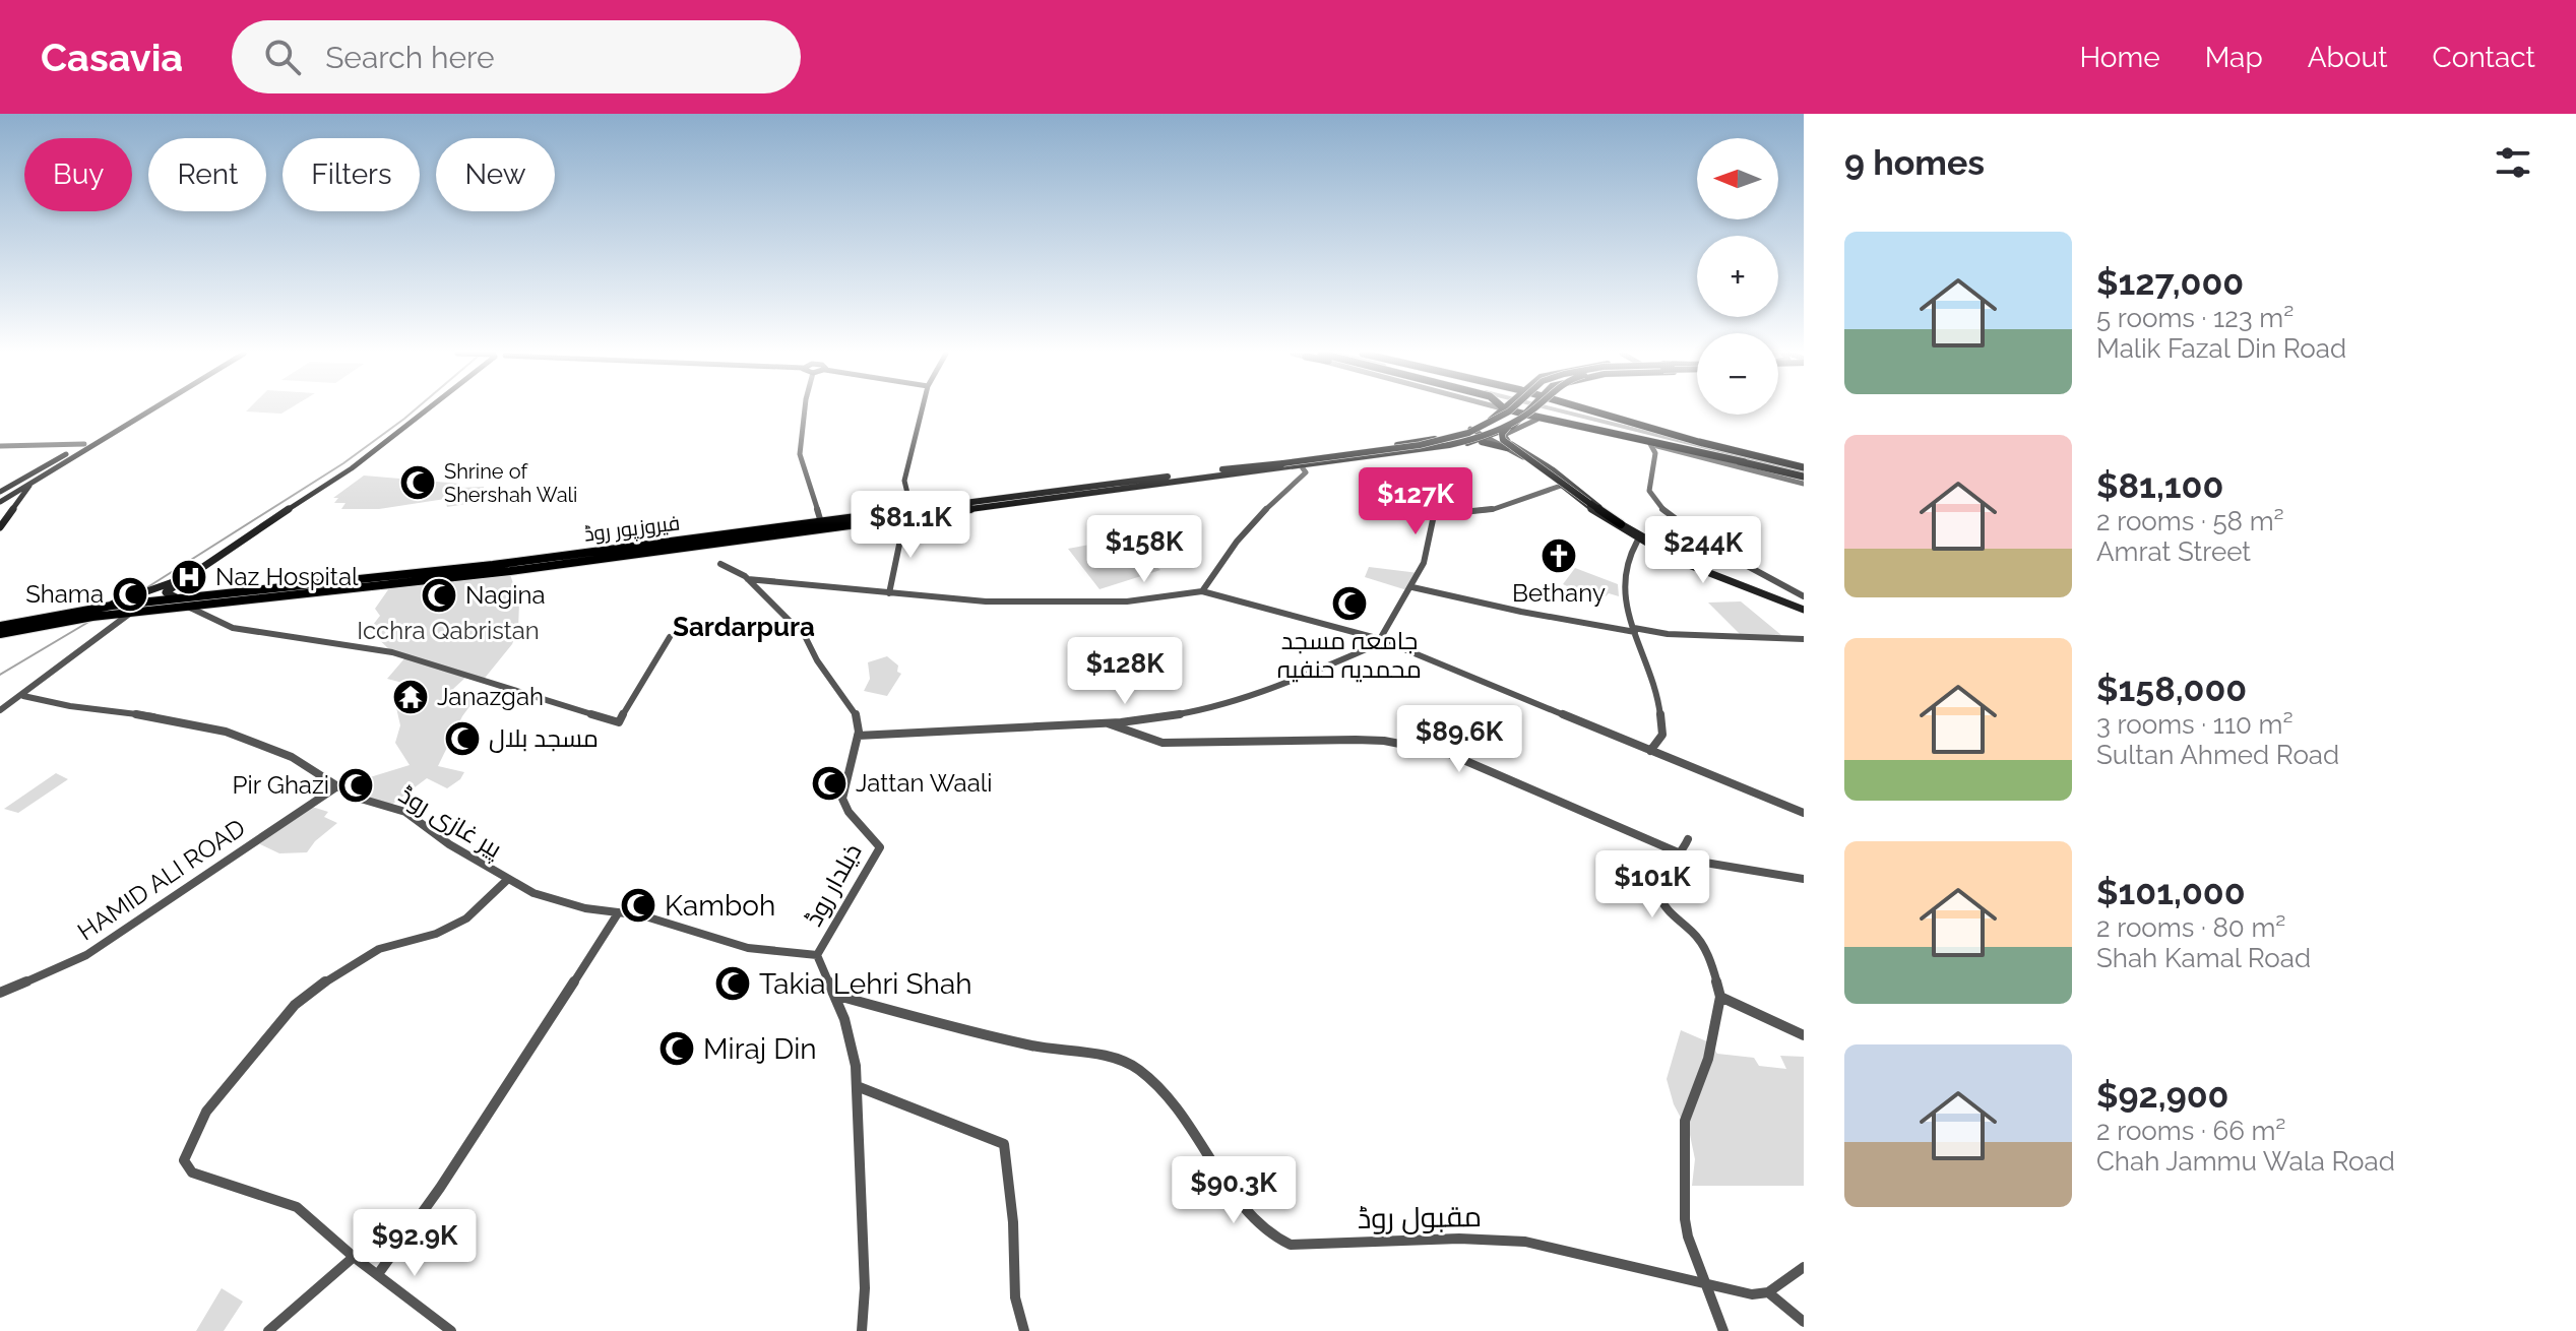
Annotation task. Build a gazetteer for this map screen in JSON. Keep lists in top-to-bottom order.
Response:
{
  "streets": {
    "main road": ["فیروزپور روڈ"],
    "street": [
      "پیر غازی روڈ",
      "HAMID ALI ROAD",
      "ذیلدار روڈ",
      "مقبول روڈ"
    ]
  },
  "crossings": [
    ["پیر غازی روڈ", "HAMID ALI ROAD"],
    ["پیر غازی روڈ", "ذیلدار روڈ"]
  ],
  "districts": ["Sardarpura"],
  "parks": ["Icchra Qabristan"],
  "places": {
    "mosque": [
      "Shrine of Shershah Wali",
      "Shama",
      "Nagina",
      "جامعہ مسجد محمدیہ حنفیہ",
      "مسجد بلال",
      "Jattan Waali",
      "Pir Ghazi",
      "Kamboh",
      "Takia Lehri Shah",
      "Miraj Din"
    ],
    "church": ["Bethany"],
    "hospital": ["Naz Hospital"],
    "temple": ["Janazgah"]
  },
  "north": "left",
  "page": {
    "header": "Casavia",
    "search": "Search here",
    "nav": [
      "Home",
      "Map",
      "About",
      "Contact"
    ],
    "heading": "9 homes",
    "map_buttons": ["+", "−"],
    "chip": [
      "Buy",
      "Rent",
      "Filters",
      "New"
    ],
    "list": [
      {
        "name": "$127,000",
        "note": "5 rooms · 123 m² · Malik Fazal Din Road"
      },
      {
        "name": "$81,100",
        "note": "2 rooms · 58 m² · Amrat Street"
      },
      {
        "name": "$158,000",
        "note": "3 rooms · 110 m² · Sultan Ahmed Road"
      },
      {
        "name": "$101,000",
        "note": "2 rooms · 80 m² · Shah Kamal Road"
      },
      {
        "name": "$92,900",
        "note": "2 rooms · 66 m² · Chah Jammu Wala Road"
      }
    ],
    "price": [
      "$127K",
      "$81.1K",
      "$158K",
      "$244K",
      "$128K",
      "$89.6K",
      "$101K",
      "$90.3K",
      "$92.9K"
    ]
  }
}
